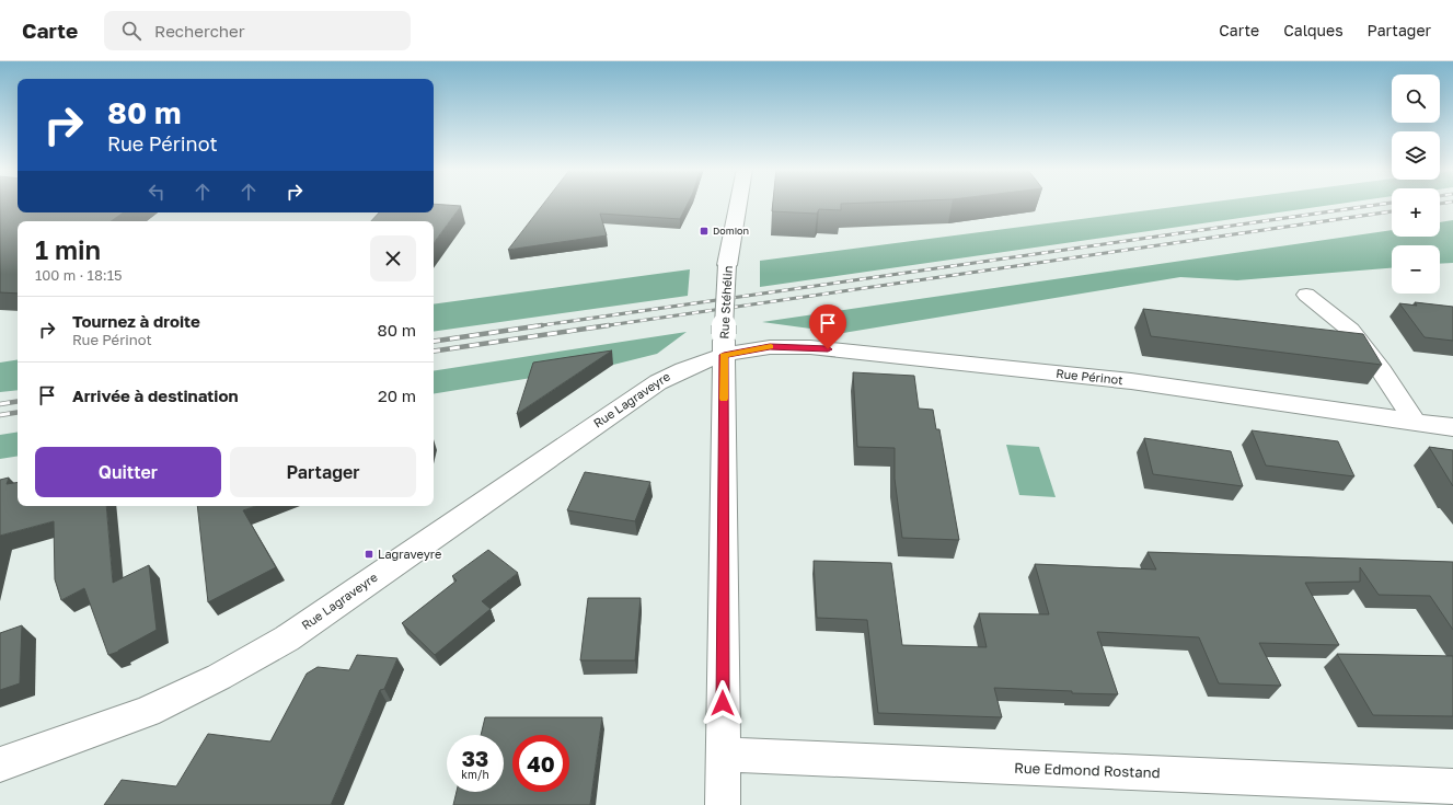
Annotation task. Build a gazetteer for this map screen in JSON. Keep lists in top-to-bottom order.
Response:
{
  "streets": {
    "street": [
      "Rue Stéhélin",
      "Rue Périnot",
      "Rue Lagraveyre",
      "Rue Edmond Rostand"
    ]
  },
  "crossings": [
    ["Rue Stéhélin", "Rue Périnot"],
    ["Rue Stéhélin", "Rue Lagraveyre"],
    ["Rue Stéhélin", "Rue Edmond Rostand"],
    ["Rue Périnot", "Rue Lagraveyre"]
  ],
  "places": {
    "transit": ["Domion", "Lagraveyre"]
  },
  "page": {
    "header": "Carte",
    "search": "Rechercher",
    "nav": ["Carte", "Calques", "Partager"],
    "map_buttons": ["+", "−"],
    "turn": ["80 m", "Rue Périnot"],
    "heading": ["1 min", "100 m · 18:15"],
    "list": [
      {
        "name": "Tournez à droite",
        "note": "Rue Périnot",
        "value": "80 m"
      },
      {
        "name": "Arrivée à destination",
        "value": "20 m"
      }
    ],
    "buttons": ["Quitter", "Partager"],
    "speed": "33 km/h",
    "limit": "40"
  }
}
